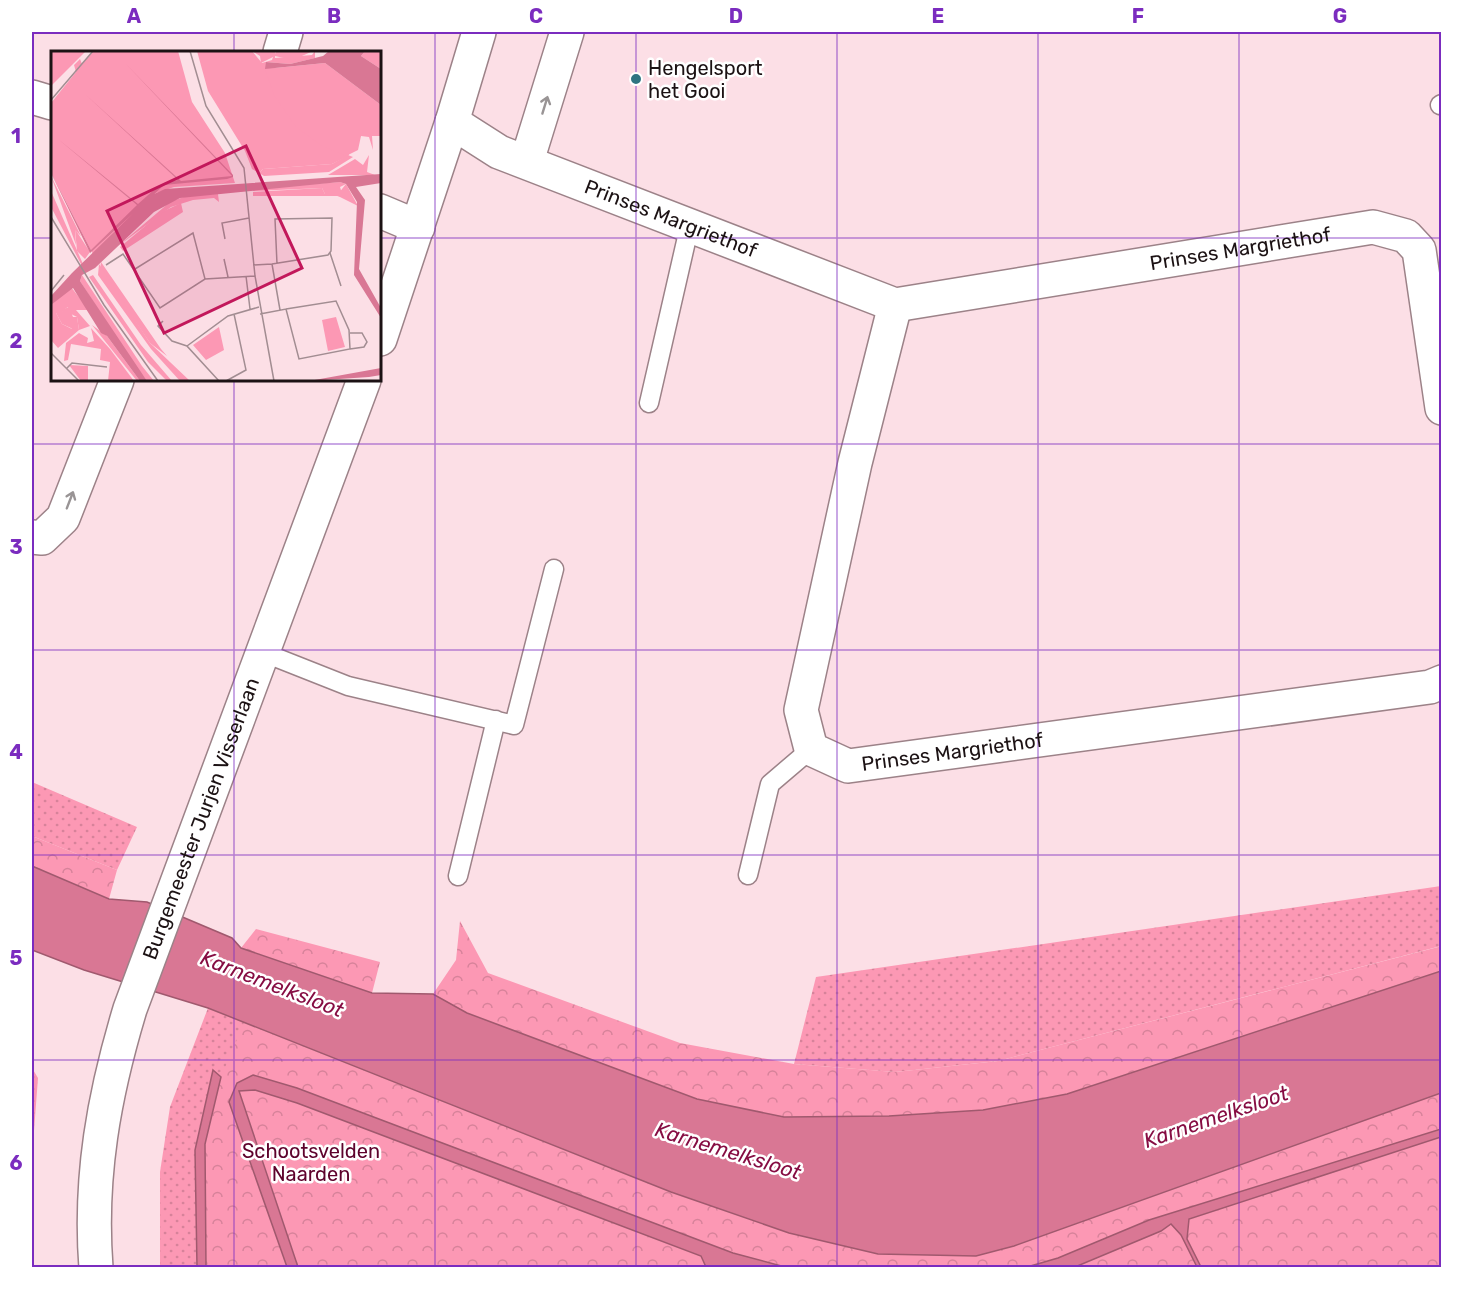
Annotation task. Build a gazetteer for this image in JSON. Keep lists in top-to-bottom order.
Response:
{
  "streets": {
    "street": ["Prinses Margriethof", "Burgemeester Jurjen Visserlaan"]
  },
  "water": ["Karnemelksloot"],
  "parks": ["Schootsvelden Naarden"],
  "places": ["Hengelsport het Gooi"],
  "grid": {
    "columns": [
      "A",
      "B",
      "C",
      "D",
      "E",
      "F",
      "G"
    ],
    "rows": [
      "1",
      "2",
      "3",
      "4",
      "5",
      "6"
    ]
  }
}
